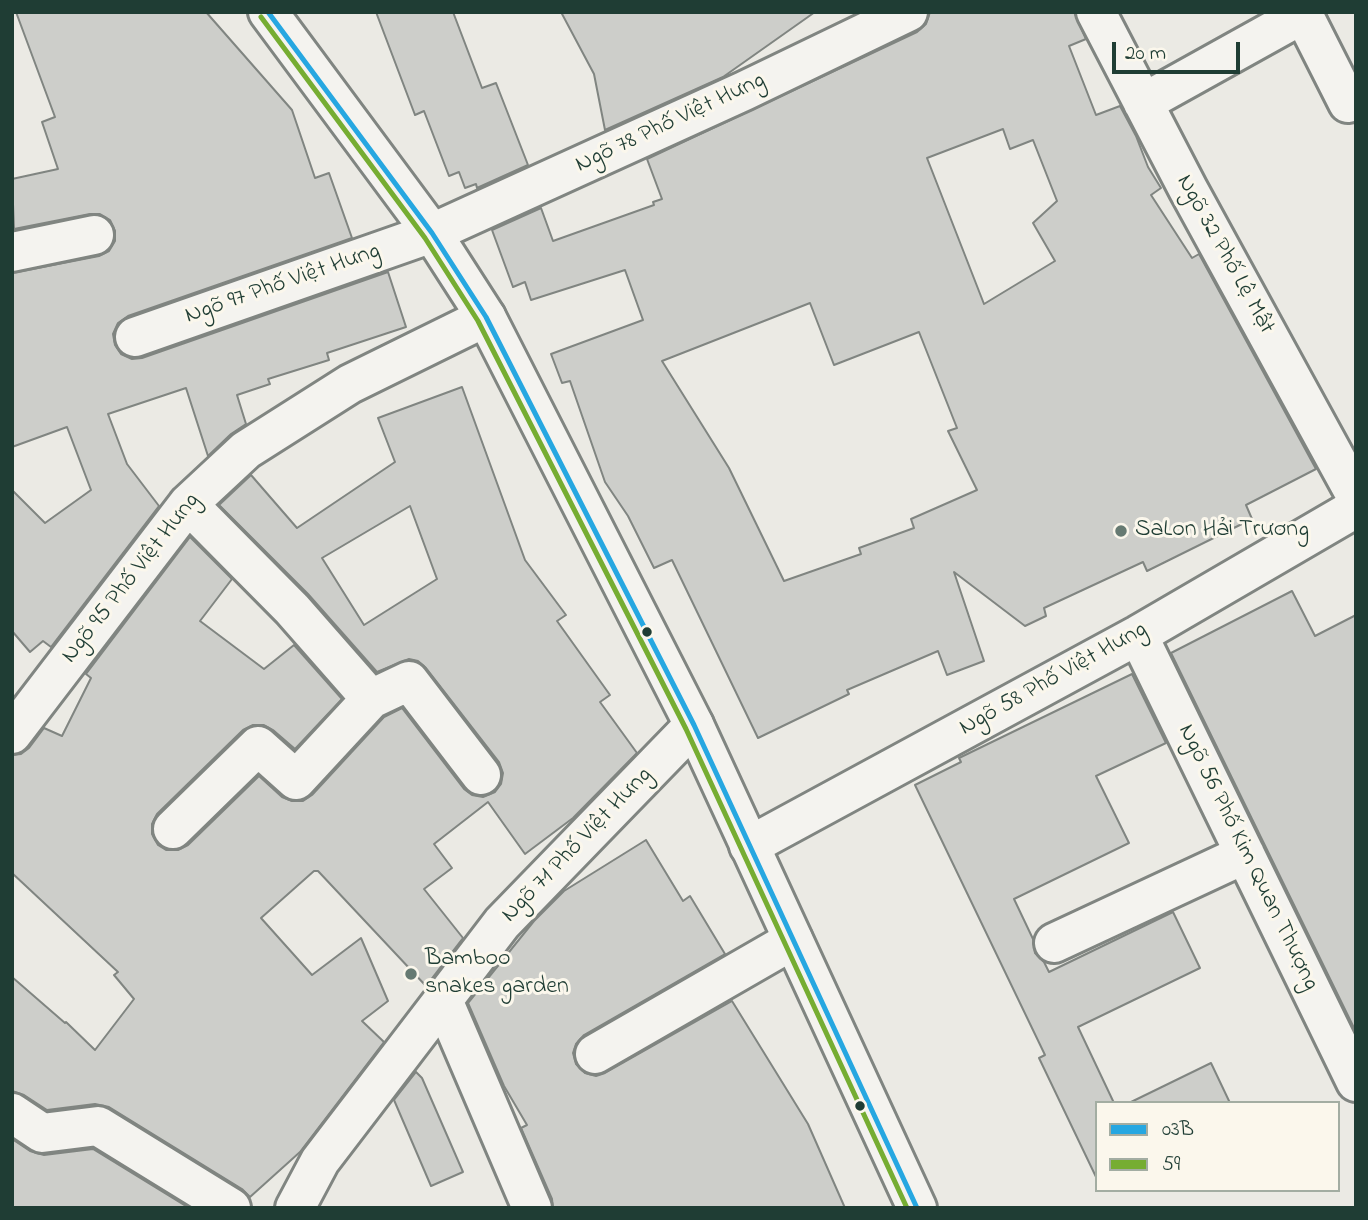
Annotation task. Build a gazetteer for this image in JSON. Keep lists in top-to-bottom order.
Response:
{
  "streets": {
    "street": [
      "Ngõ 78 Phố Việt Hưng",
      "Ngõ 32 Phố Lệ Mật",
      "Ngõ 97 Phố Việt Hưng",
      "Ngõ 95 Phố Việt Hưng",
      "Ngõ 58 Phố Việt Hưng",
      "Ngõ 71 Phố Việt Hưng",
      "Ngõ 56 Phố Kim Quan Thượng"
    ]
  },
  "crossings": [
    ["Ngõ 78 Phố Việt Hưng", "Ngõ 97 Phố Việt Hưng"],
    ["Ngõ 58 Phố Việt Hưng", "Ngõ 56 Phố Kim Quan Thượng"]
  ],
  "places": ["SaLon Hải Trương", "Bamboo snakes garden"],
  "lines": ["transit line 03B", "transit line 59"],
  "legend": ["03B", "59"],
  "scale_bar": "20 m"
}
